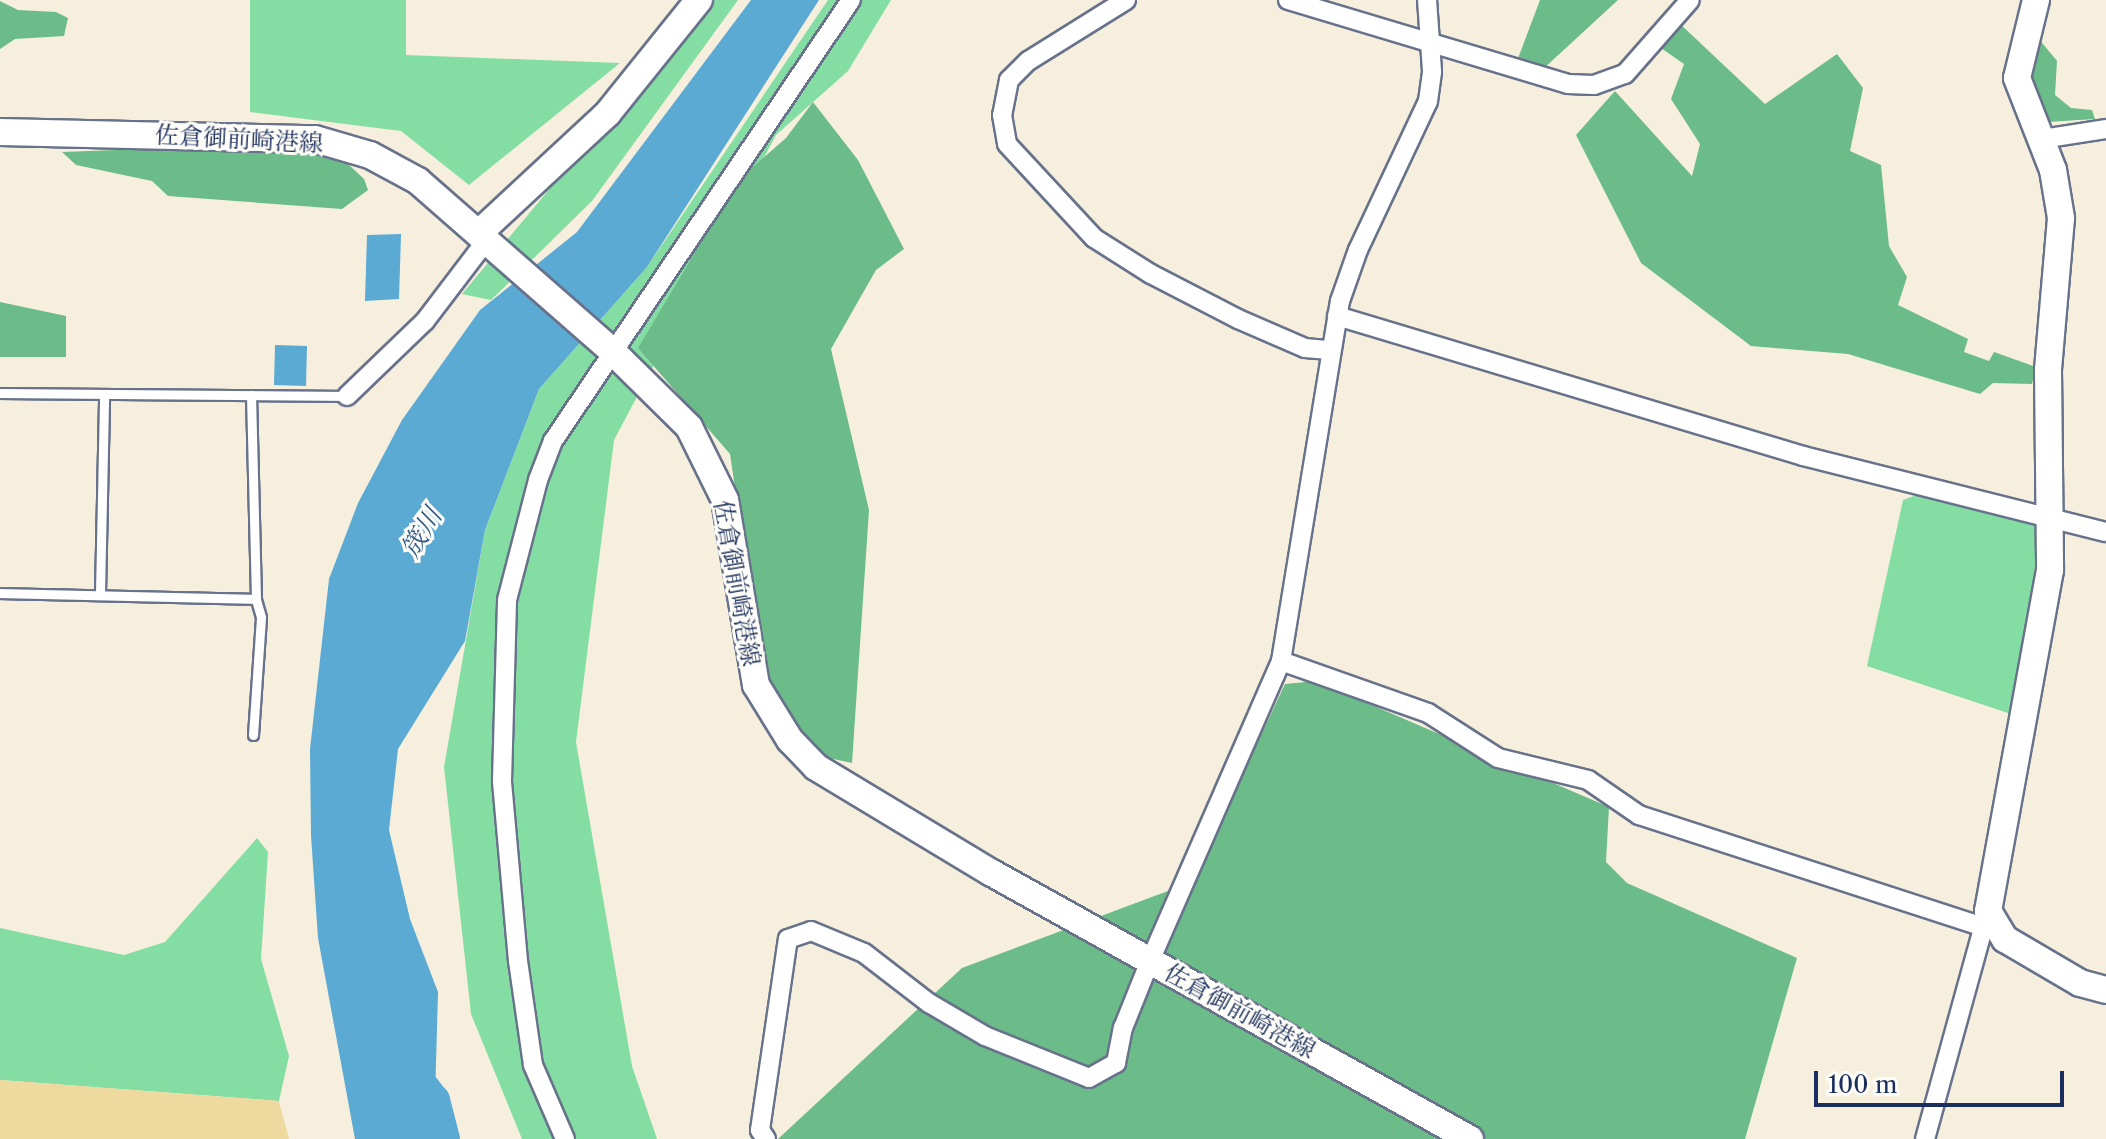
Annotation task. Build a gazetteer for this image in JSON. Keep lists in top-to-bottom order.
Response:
{
  "streets": {
    "main road": ["佐倉御前崎港線"]
  },
  "water": ["筬川"],
  "scale_bar": "100 m"
}
